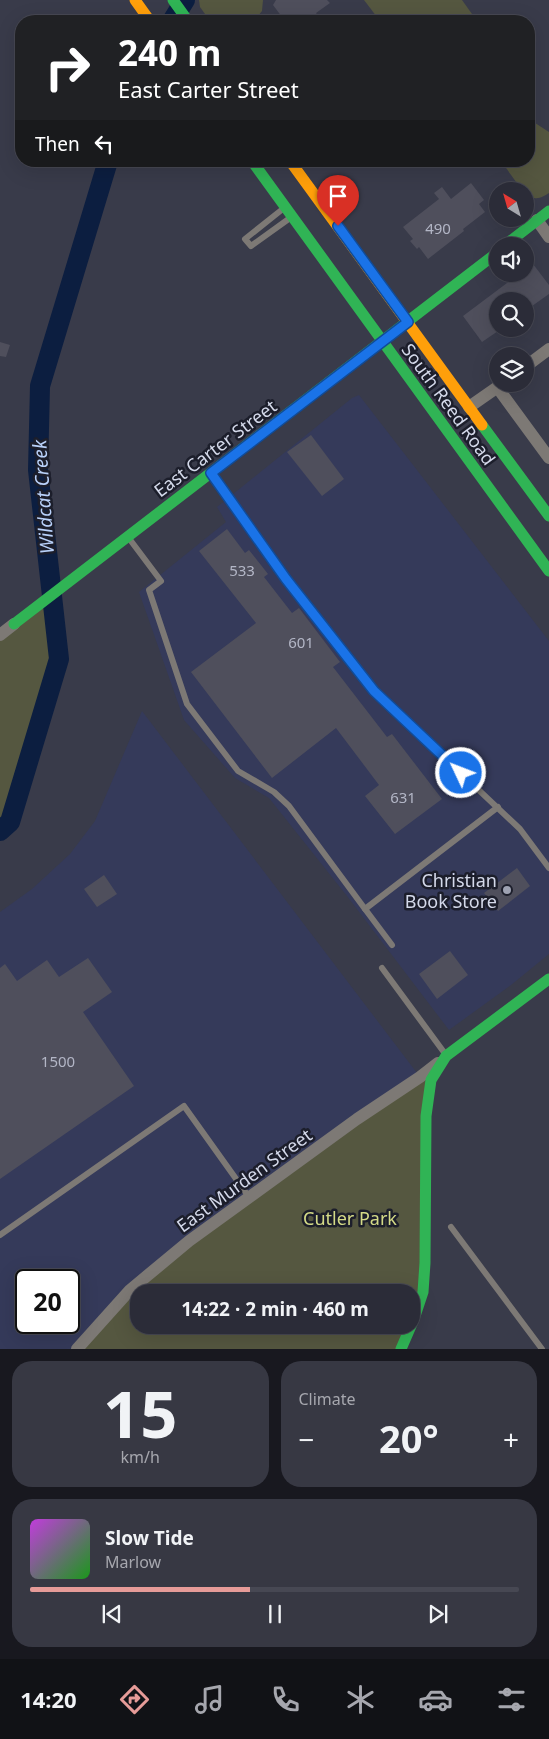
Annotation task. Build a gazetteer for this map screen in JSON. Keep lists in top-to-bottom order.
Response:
{
  "streets": {
    "street": ["South Reed Road", "East Carter Street", "East Murden Street"]
  },
  "crossings": [
    ["South Reed Road", "East Carter Street"]
  ],
  "water": ["Wildcat Creek"],
  "parks": ["Cutler Park"],
  "places": ["Christian Book Store"],
  "house_numbers": [
    "490",
    "533",
    "601",
    "631",
    "1500"
  ],
  "north": "top left",
  "page": {
    "turn": ["240 m", "East Carter Street"],
    "then": "Then",
    "limit": "20",
    "trip": "14:22 · 2 min · 460 m",
    "tile": [
      ["15", "km/h"],
      "Climate"
    ],
    "heat": ["−", "20°", "+"],
    "song": ["Slow Tide", "Marlow"],
    "tabs": "14:20"
  }
}
